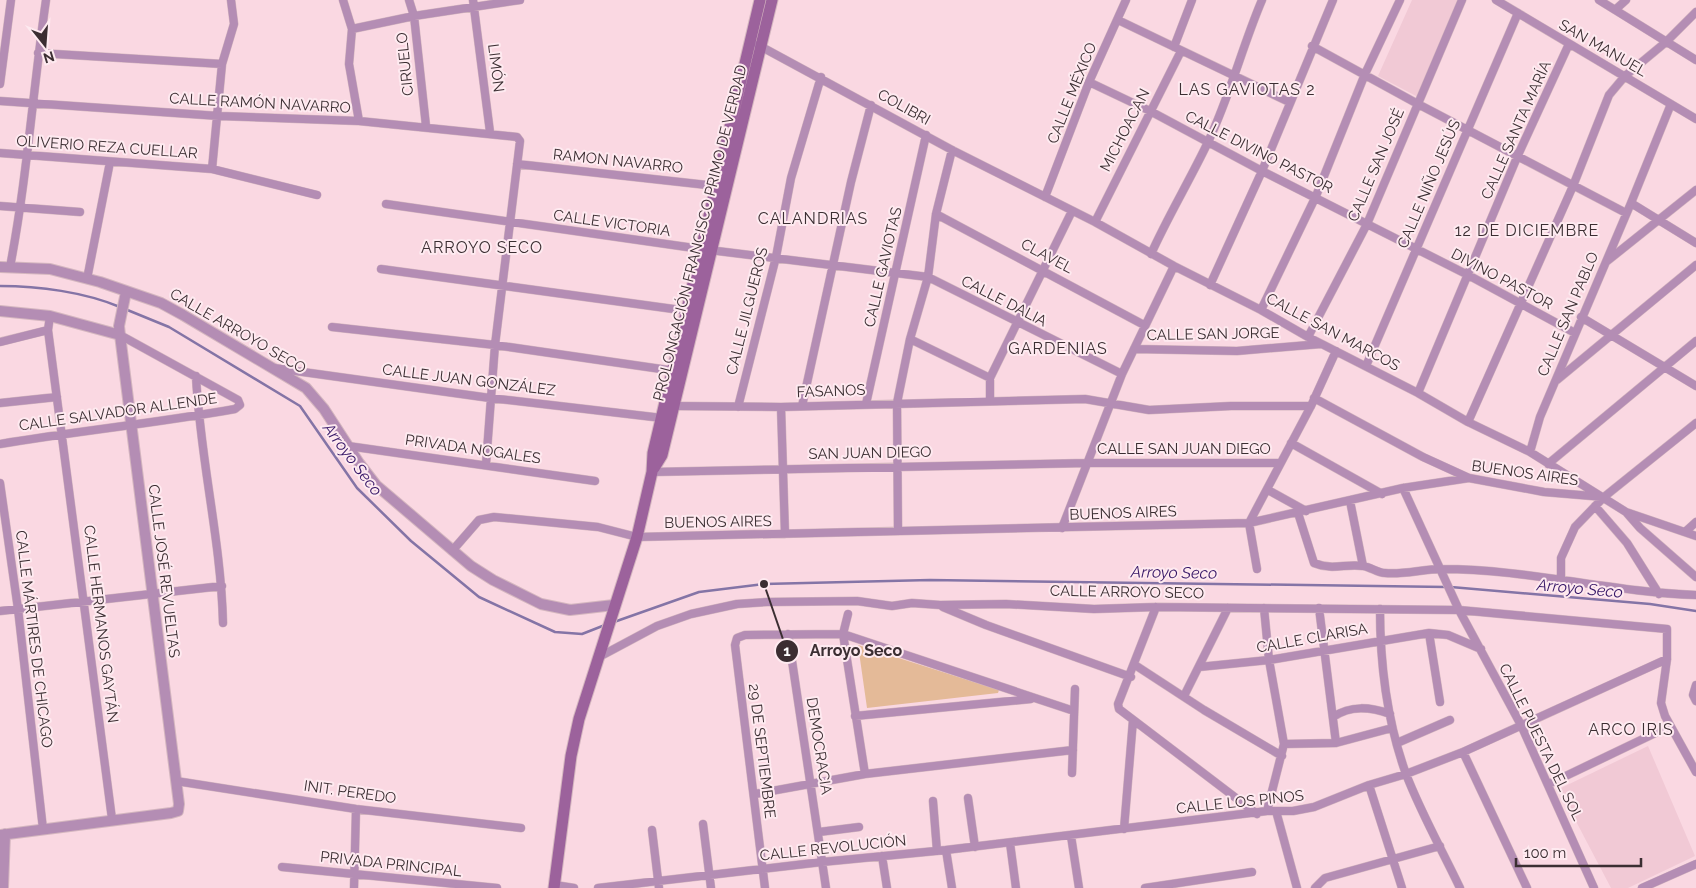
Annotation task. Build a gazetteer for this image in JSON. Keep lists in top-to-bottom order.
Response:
{
  "streets": {
    "main road": ["PROLONGACIÓN FRANCISCO PRIMO DE VERDAD"],
    "street": [
      "SAN MANUEL",
      "CIRUELO",
      "LIMÓN",
      "CALLE MÉXICO",
      "CALLE RAMÓN NAVARRO",
      "COLIBRI",
      "MICHOACAN",
      "CALLE SANTA MARÍA",
      "OLIVERIO REZA CUELLAR",
      "CALLE DIVINO PASTOR",
      "RAMON NAVARRO",
      "CALLE SAN JOSÉ",
      "CALLE NIÑO JESÚS",
      "CALLE VICTORIA",
      "CLAVEL",
      "CALLE GAVIOTAS",
      "DIVINO PASTOR",
      "CALLE DALIA",
      "CALLE JILGUEROS",
      "CALLE SAN PABLO",
      "CALLE ARROYO SECO",
      "CALLE SAN MARCOS",
      "CALLE SAN JORGE",
      "CALLE JUAN GONZÁLEZ",
      "FASANOS",
      "CALLE SALVADOR ALLENDE",
      "PRIVADA NOGALES",
      "CALLE SAN JUAN DIEGO",
      "SAN JUAN DIEGO",
      "BUENOS AIRES",
      "CALLE JOSÉ REVUELTAS",
      "CALLE HERMANOS GAYTÁN",
      "CALLE CLARISA",
      "CALLE MÁRTIRES DE CHICAGO",
      "CALLE PUESTA DEL SOL",
      "DEMOCRACIA",
      "29 DE SEPTIEMBRE",
      "INIT. PEREDO",
      "CALLE LOS PINOS",
      "CALLE REVOLUCIÓN",
      "PRIVADA PRINCIPAL"
    ]
  },
  "crossings": [
    ["SAN MANUEL", "CALLE SANTA MARÍA"],
    ["SAN MANUEL", "CALLE NIÑO JESÚS"],
    ["SAN MANUEL", "CALLE SAN PABLO"],
    ["CIRUELO", "CALLE RAMÓN NAVARRO"],
    ["LIMÓN", "CALLE RAMÓN NAVARRO"],
    ["CALLE MÉXICO", "COLIBRI"],
    ["CALLE MÉXICO", "CALLE DIVINO PASTOR"],
    ["CALLE MÉXICO", "CALLE SAN MARCOS"],
    ["CALLE RAMÓN NAVARRO", "RAMON NAVARRO"],
    ["COLIBRI", "PROLONGACIÓN FRANCISCO PRIMO DE VERDAD"],
    ["COLIBRI", "CALLE GAVIOTAS"],
    ["COLIBRI", "CALLE JILGUEROS"],
    ["COLIBRI", "CALLE SAN MARCOS"],
    ["MICHOACAN", "CALLE DIVINO PASTOR"],
    ["MICHOACAN", "CALLE SAN MARCOS"],
    ["CALLE SANTA MARÍA", "DIVINO PASTOR"],
    ["CALLE SANTA MARÍA", "CALLE SAN MARCOS"],
    ["CALLE DIVINO PASTOR", "CALLE SAN JOSÉ"],
    ["CALLE DIVINO PASTOR", "CALLE NIÑO JESÚS"],
    ["CALLE DIVINO PASTOR", "DIVINO PASTOR"],
    ["RAMON NAVARRO", "PROLONGACIÓN FRANCISCO PRIMO DE VERDAD"],
    ["CALLE SAN JOSÉ", "CALLE SAN MARCOS"],
    ["CALLE NIÑO JESÚS", "DIVINO PASTOR"],
    ["CALLE NIÑO JESÚS", "CALLE SAN MARCOS"],
    ["CALLE VICTORIA", "PROLONGACIÓN FRANCISCO PRIMO DE VERDAD"],
    ["CALLE VICTORIA", "CALLE GAVIOTAS"],
    ["CALLE VICTORIA", "CALLE DALIA"],
    ["CALLE VICTORIA", "CALLE JILGUEROS"],
    ["PROLONGACIÓN FRANCISCO PRIMO DE VERDAD", "CALLE ARROYO SECO"],
    ["PROLONGACIÓN FRANCISCO PRIMO DE VERDAD", "CALLE JUAN GONZÁLEZ"],
    ["PROLONGACIÓN FRANCISCO PRIMO DE VERDAD", "FASANOS"],
    ["PROLONGACIÓN FRANCISCO PRIMO DE VERDAD", "SAN JUAN DIEGO"],
    ["PROLONGACIÓN FRANCISCO PRIMO DE VERDAD", "BUENOS AIRES"],
    ["CALLE GAVIOTAS", "FASANOS"],
    ["DIVINO PASTOR", "CALLE SAN PABLO"],
    ["CALLE JILGUEROS", "FASANOS"],
    ["CALLE SAN PABLO", "CALLE SAN MARCOS"],
    ["CALLE ARROYO SECO", "CALLE JUAN GONZÁLEZ"],
    ["CALLE ARROYO SECO", "PRIVADA NOGALES"],
    ["CALLE ARROYO SECO", "BUENOS AIRES"],
    ["CALLE ARROYO SECO", "CALLE JOSÉ REVUELTAS"],
    ["CALLE ARROYO SECO", "CALLE PUESTA DEL SOL"],
    ["CALLE ARROYO SECO", "CALLE LOS PINOS"],
    ["CALLE SAN MARCOS", "CALLE SAN JORGE"],
    ["CALLE SAN MARCOS", "BUENOS AIRES"],
    ["CALLE SALVADOR ALLENDE", "CALLE JOSÉ REVUELTAS"],
    ["CALLE SALVADOR ALLENDE", "CALLE HERMANOS GAYTÁN"],
    ["CALLE SAN JUAN DIEGO", "SAN JUAN DIEGO"],
    ["BUENOS AIRES", "CALLE PUESTA DEL SOL"],
    ["CALLE JOSÉ REVUELTAS", "CALLE HERMANOS GAYTÁN"],
    ["CALLE JOSÉ REVUELTAS", "INIT. PEREDO"],
    ["CALLE CLARISA", "CALLE PUESTA DEL SOL"],
    ["CALLE PUESTA DEL SOL", "CALLE LOS PINOS"],
    ["DEMOCRACIA", "29 DE SEPTIEMBRE"],
    ["DEMOCRACIA", "CALLE REVOLUCIÓN"],
    ["29 DE SEPTIEMBRE", "CALLE REVOLUCIÓN"],
    ["CALLE LOS PINOS", "CALLE REVOLUCIÓN"]
  ],
  "districts": [
    "LAS GAVIOTAS 2",
    "CALANDRIAS",
    "12 DE DICIEMBRE",
    "ARROYO SECO",
    "GARDENIAS",
    "ARCO IRIS"
  ],
  "water": ["Arroyo Seco"],
  "places": ["Arroyo Seco"],
  "scale_bar": "100 m",
  "north": "bottom"
}
